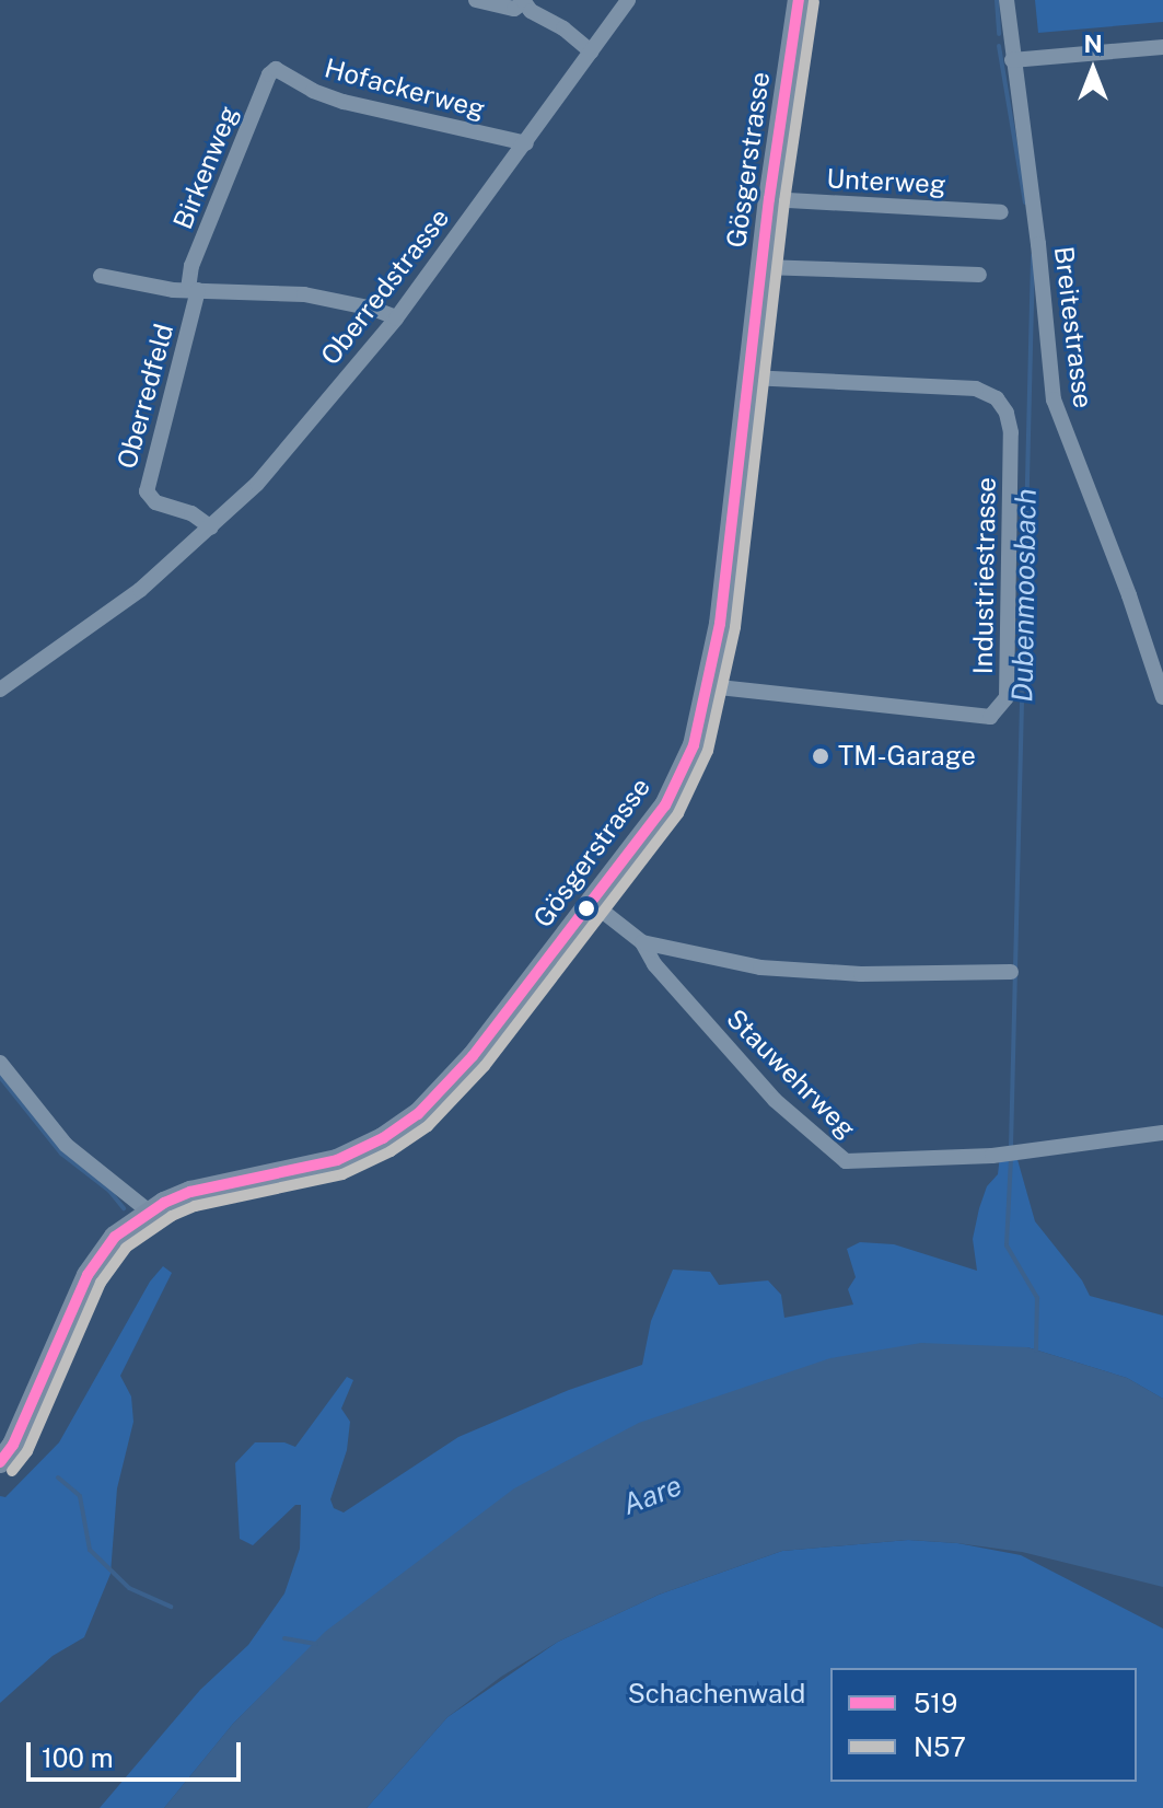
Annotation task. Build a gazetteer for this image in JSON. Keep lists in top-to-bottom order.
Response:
{
  "streets": {
    "main road": ["Gösgerstrasse"],
    "street": [
      "Hofackerweg",
      "Birkenweg",
      "Unterweg",
      "Oberredstrasse",
      "Breitestrasse",
      "Oberredfeld",
      "Industriestrasse",
      "Stauwehrweg"
    ]
  },
  "crossings": [
    ["Hofackerweg", "Birkenweg"],
    ["Hofackerweg", "Oberredstrasse"],
    ["Gösgerstrasse", "Unterweg"],
    ["Gösgerstrasse", "Industriestrasse"],
    ["Gösgerstrasse", "Stauwehrweg"],
    ["Birkenweg", "Oberredfeld"],
    ["Oberredstrasse", "Oberredfeld"]
  ],
  "water": ["Dubenmoosbach", "Aare"],
  "parks": ["Schachenwald"],
  "places": ["TM-Garage"],
  "lines": ["transit line 519", "transit line N57"],
  "legend": ["519", "N57"],
  "scale_bar": "100 m",
  "north": "top"
}
